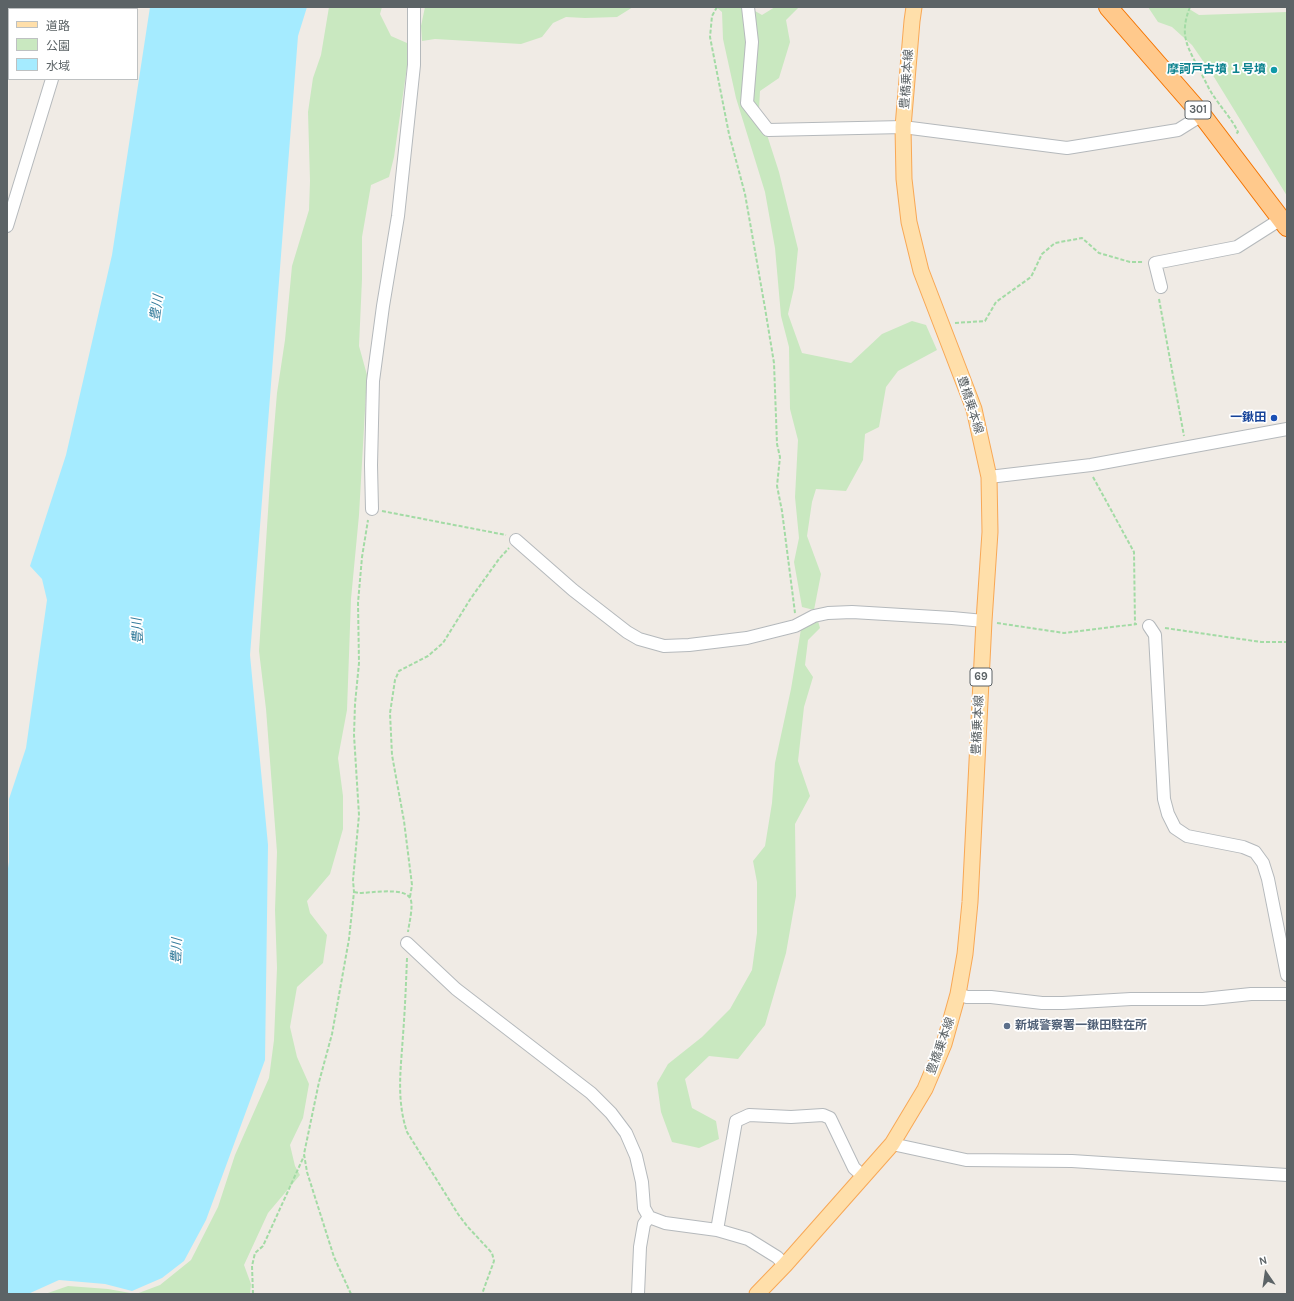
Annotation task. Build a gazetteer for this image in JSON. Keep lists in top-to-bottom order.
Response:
{
  "streets": {
    "highway": ["301"],
    "main road": ["豊橋乗本線", "69"]
  },
  "water": ["豊川"],
  "places": ["摩訶戸古墳 １号墳", "一鍬田", "新城警察署一鍬田駐在所"],
  "legend": ["道路", "公園", "水域"],
  "north": "top"
}
